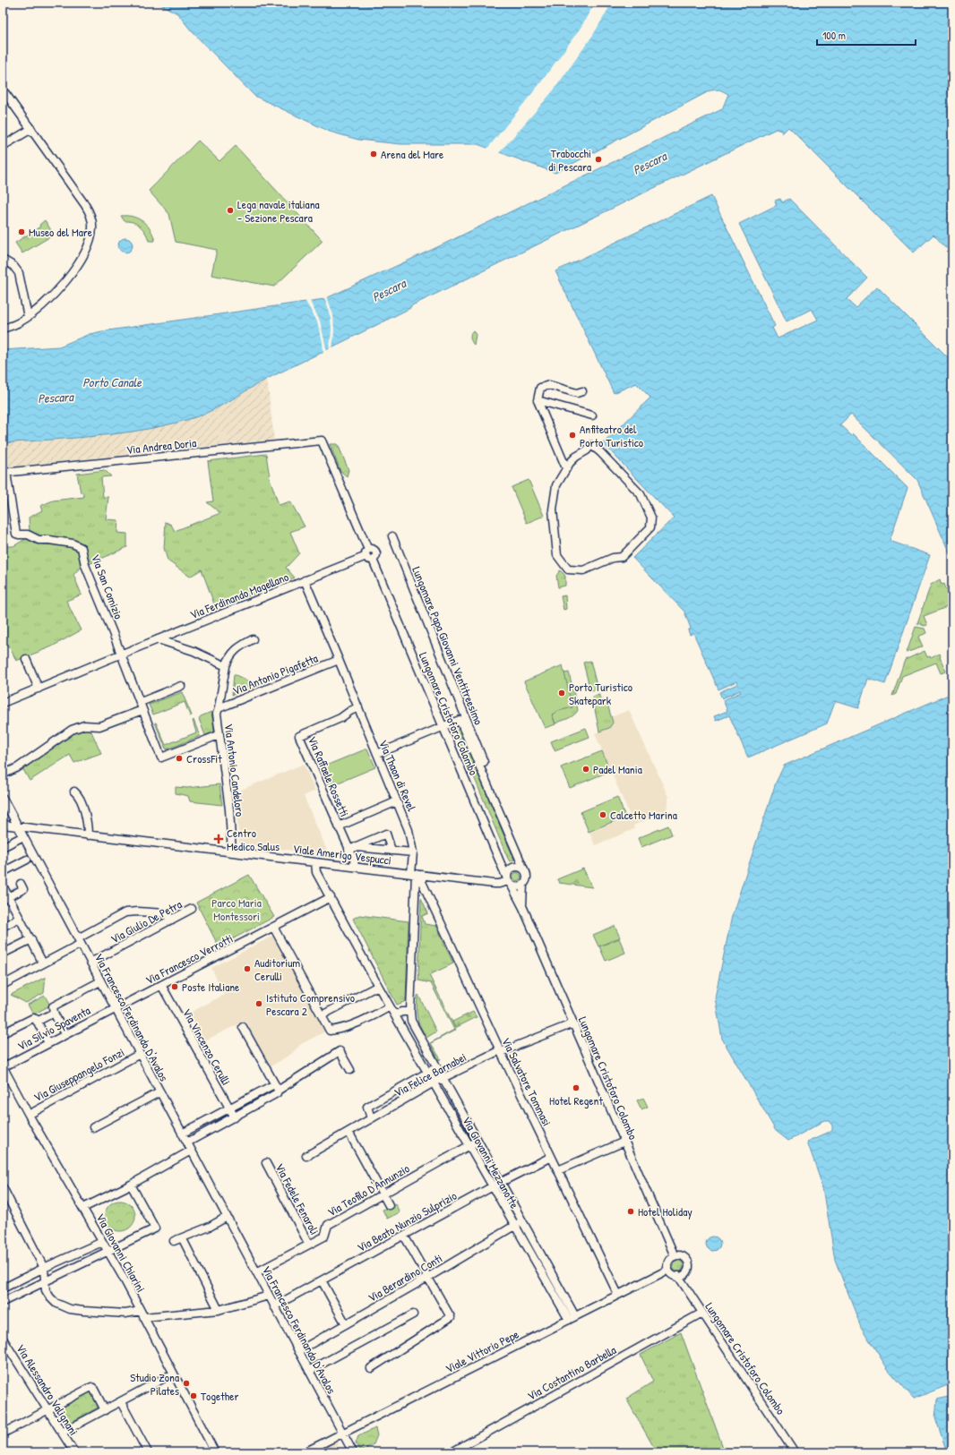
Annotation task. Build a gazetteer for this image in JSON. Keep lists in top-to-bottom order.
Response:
{
  "streets": {
    "street": [
      "Via Andrea Doria",
      "Via San Comizio",
      "Via Ferdinando Magellano",
      "Lungomare Papa Giovanni Ventitreesimo",
      "Via Antonio Pigafetta",
      "Lungomare Cristoforo Colombo",
      "Via Antonio Candeloro",
      "Via Thaon di Revel",
      "Via Raffaele Rossetti",
      "Viale Amerigo Vespucci",
      "Via Giulio De Petra",
      "Via Francesco Verrotti",
      "Via Francesco Ferdinando D'Avalos",
      "Via Silvio Spaventa",
      "Via Vincenzo Cerulli",
      "Via Giuseppangelo Fonzi",
      "Via Felice Barnabei",
      "Via Salvatore Tommasi",
      "Via Giovanni Mezzanotte",
      "Via Teofilo D'Annunzio",
      "Via Fedele Fenaroli",
      "Via Beato Nunzio Sulprizio",
      "Via Giovanni Chiarini",
      "Via Berardino Conti",
      "Viale Vittorio Pepe",
      "Via Costantino Barbella",
      "Via Alessandro Valignani"
    ]
  },
  "crossings": [
    ["Via Andrea Doria", "Via San Comizio"],
    ["Via Andrea Doria", "Lungomare Cristoforo Colombo"],
    ["Via San Comizio", "Via Ferdinando Magellano"],
    ["Via Ferdinando Magellano", "Lungomare Cristoforo Colombo"],
    ["Via Ferdinando Magellano", "Via Thaon di Revel"],
    ["Lungomare Papa Giovanni Ventitreesimo", "Lungomare Cristoforo Colombo"],
    ["Lungomare Papa Giovanni Ventitreesimo", "Viale Amerigo Vespucci"],
    ["Via Antonio Pigafetta", "Via Antonio Candeloro"],
    ["Via Antonio Pigafetta", "Via Thaon di Revel"],
    ["Lungomare Cristoforo Colombo", "Viale Amerigo Vespucci"],
    ["Lungomare Cristoforo Colombo", "Via Felice Barnabei"],
    ["Lungomare Cristoforo Colombo", "Viale Vittorio Pepe"],
    ["Lungomare Cristoforo Colombo", "Via Costantino Barbella"],
    ["Via Antonio Candeloro", "Viale Amerigo Vespucci"],
    ["Via Thaon di Revel", "Via Raffaele Rossetti"],
    ["Via Thaon di Revel", "Viale Amerigo Vespucci"],
    ["Via Thaon di Revel", "Via Salvatore Tommasi"],
    ["Via Thaon di Revel", "Via Giovanni Mezzanotte"],
    ["Via Raffaele Rossetti", "Viale Amerigo Vespucci"],
    ["Viale Amerigo Vespucci", "Via Francesco Ferdinando D'Avalos"],
    ["Viale Amerigo Vespucci", "Via Salvatore Tommasi"],
    ["Viale Amerigo Vespucci", "Via Giovanni Mezzanotte"],
    ["Via Giulio De Petra", "Via Francesco Ferdinando D'Avalos"],
    ["Via Francesco Verrotti", "Via Francesco Ferdinando D'Avalos"],
    ["Via Francesco Verrotti", "Via Silvio Spaventa"],
    ["Via Francesco Verrotti", "Via Vincenzo Cerulli"],
    ["Via Francesco Verrotti", "Via Giovanni Mezzanotte"],
    ["Via Francesco Ferdinando D'Avalos", "Via Silvio Spaventa"],
    ["Via Francesco Ferdinando D'Avalos", "Via Giuseppangelo Fonzi"],
    ["Via Francesco Ferdinando D'Avalos", "Via Teofilo D'Annunzio"],
    ["Via Francesco Ferdinando D'Avalos", "Via Beato Nunzio Sulprizio"],
    ["Via Francesco Ferdinando D'Avalos", "Via Berardino Conti"],
    ["Via Francesco Ferdinando D'Avalos", "Viale Vittorio Pepe"],
    ["Via Silvio Spaventa", "Via Giovanni Chiarini"],
    ["Via Giuseppangelo Fonzi", "Via Giovanni Chiarini"],
    ["Via Felice Barnabei", "Via Salvatore Tommasi"],
    ["Via Felice Barnabei", "Via Giovanni Mezzanotte"],
    ["Via Salvatore Tommasi", "Via Giovanni Mezzanotte"],
    ["Via Salvatore Tommasi", "Via Beato Nunzio Sulprizio"],
    ["Via Salvatore Tommasi", "Viale Vittorio Pepe"],
    ["Via Giovanni Mezzanotte", "Via Teofilo D'Annunzio"],
    ["Via Giovanni Mezzanotte", "Via Beato Nunzio Sulprizio"],
    ["Via Giovanni Mezzanotte", "Via Berardino Conti"],
    ["Via Giovanni Mezzanotte", "Viale Vittorio Pepe"],
    ["Via Teofilo D'Annunzio", "Via Fedele Fenaroli"]
  ],
  "water": ["Pescara", "Porto Canale"],
  "parks": ["Parco Maria Montessori"],
  "places": {
    "other": [
      "Arena del Mare",
      "Trabocchi di Pescara",
      "Lega navale italiana - Sezione Pescara",
      "Museo del Mare",
      "Anfiteatro del Porto Turistico",
      "Porto Turistico Skatepark",
      "CrossFit",
      "Padel Mania",
      "Calcetto Marina",
      "Auditorium Cerulli",
      "Poste Italiane",
      "Istituto Comprensivo Pescara 2",
      "Hotel Regent",
      "Hotel Holiday",
      "Studio Zona Pilates",
      "Together"
    ],
    "health": ["Centro Medico Salus"]
  },
  "scale_bar": "100 m"
}
